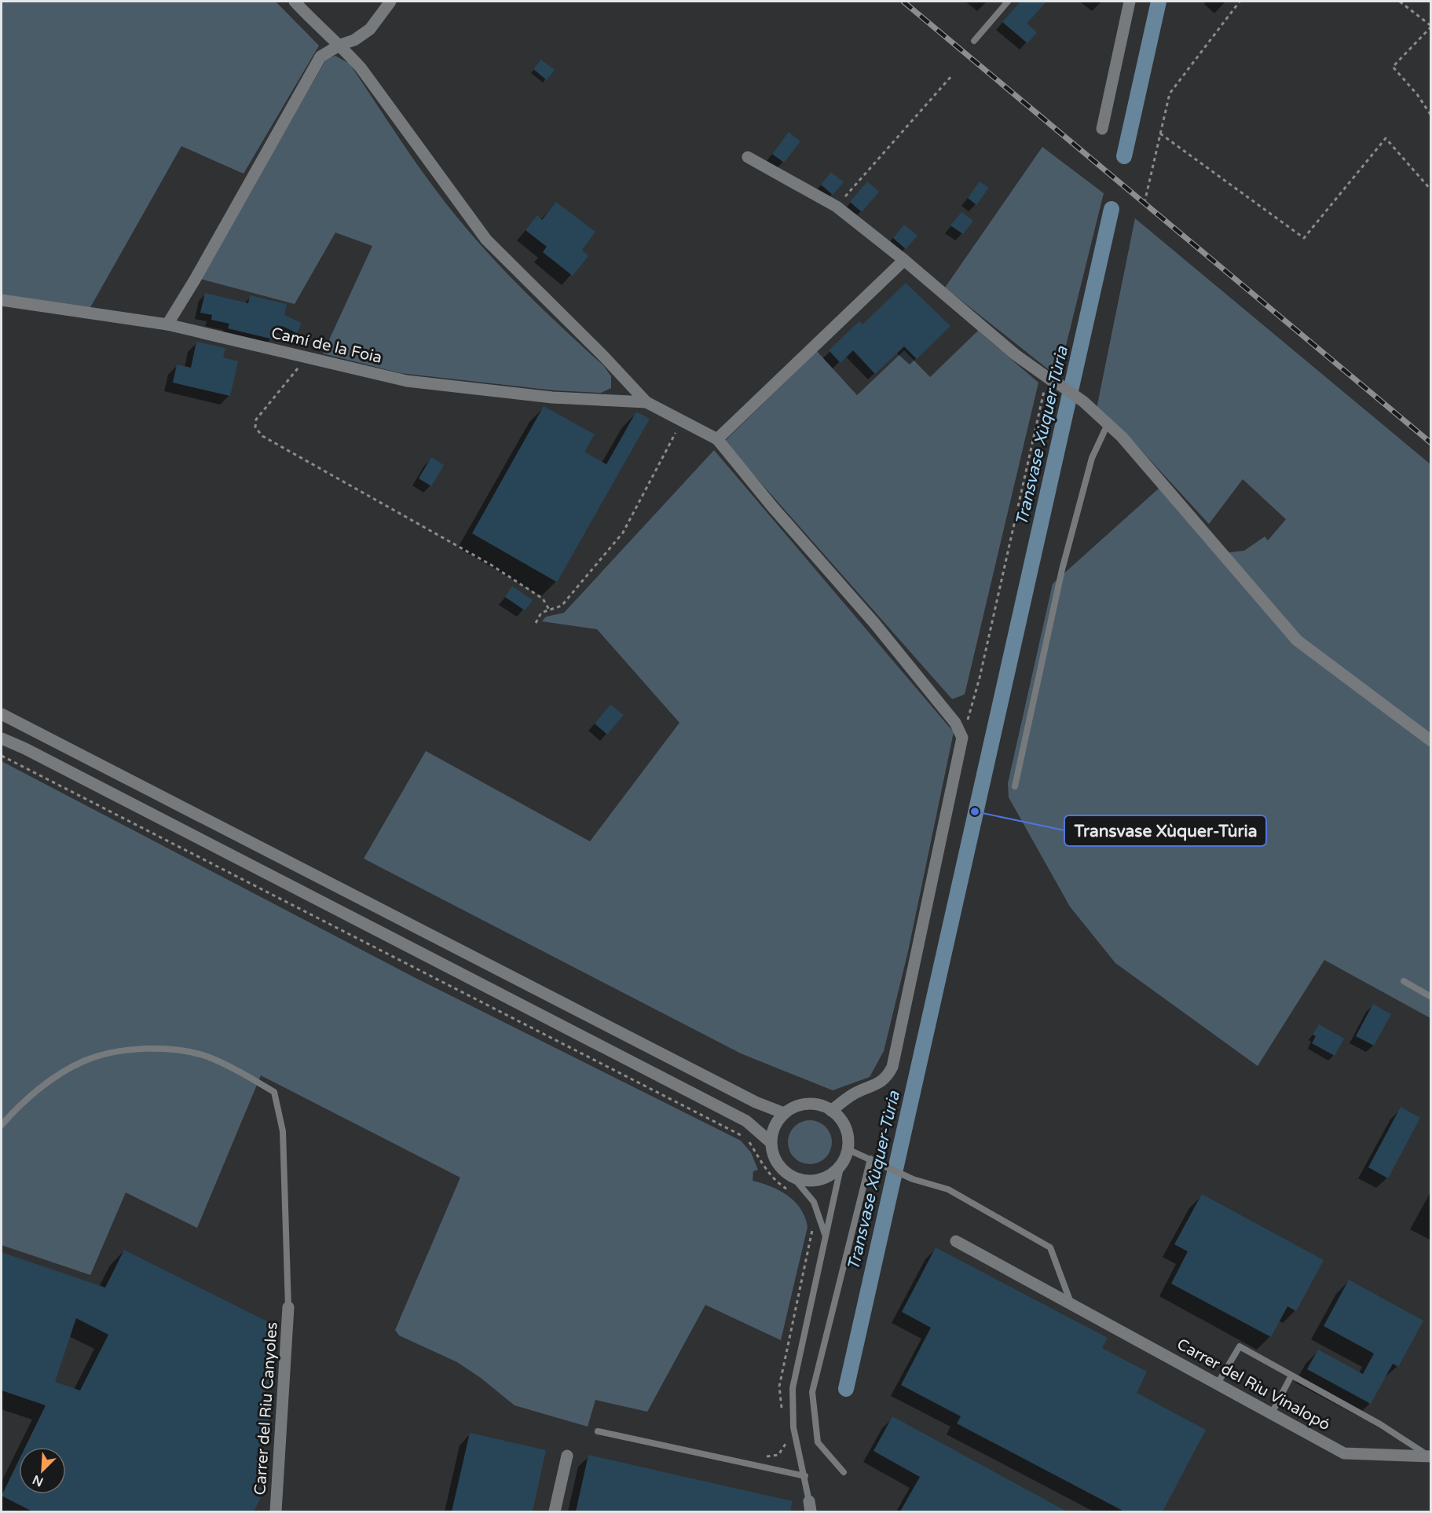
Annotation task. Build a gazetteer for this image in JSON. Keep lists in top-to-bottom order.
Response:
{
  "streets": {
    "street": ["Camí de la Foia", "Carrer del Riu Vinalopó", "Carrer del Riu Canyoles"]
  },
  "water": ["Transvase Xùquer-Tùria"],
  "places": ["Transvase Xùquer-Tùria"],
  "north": "bottom left"
}
